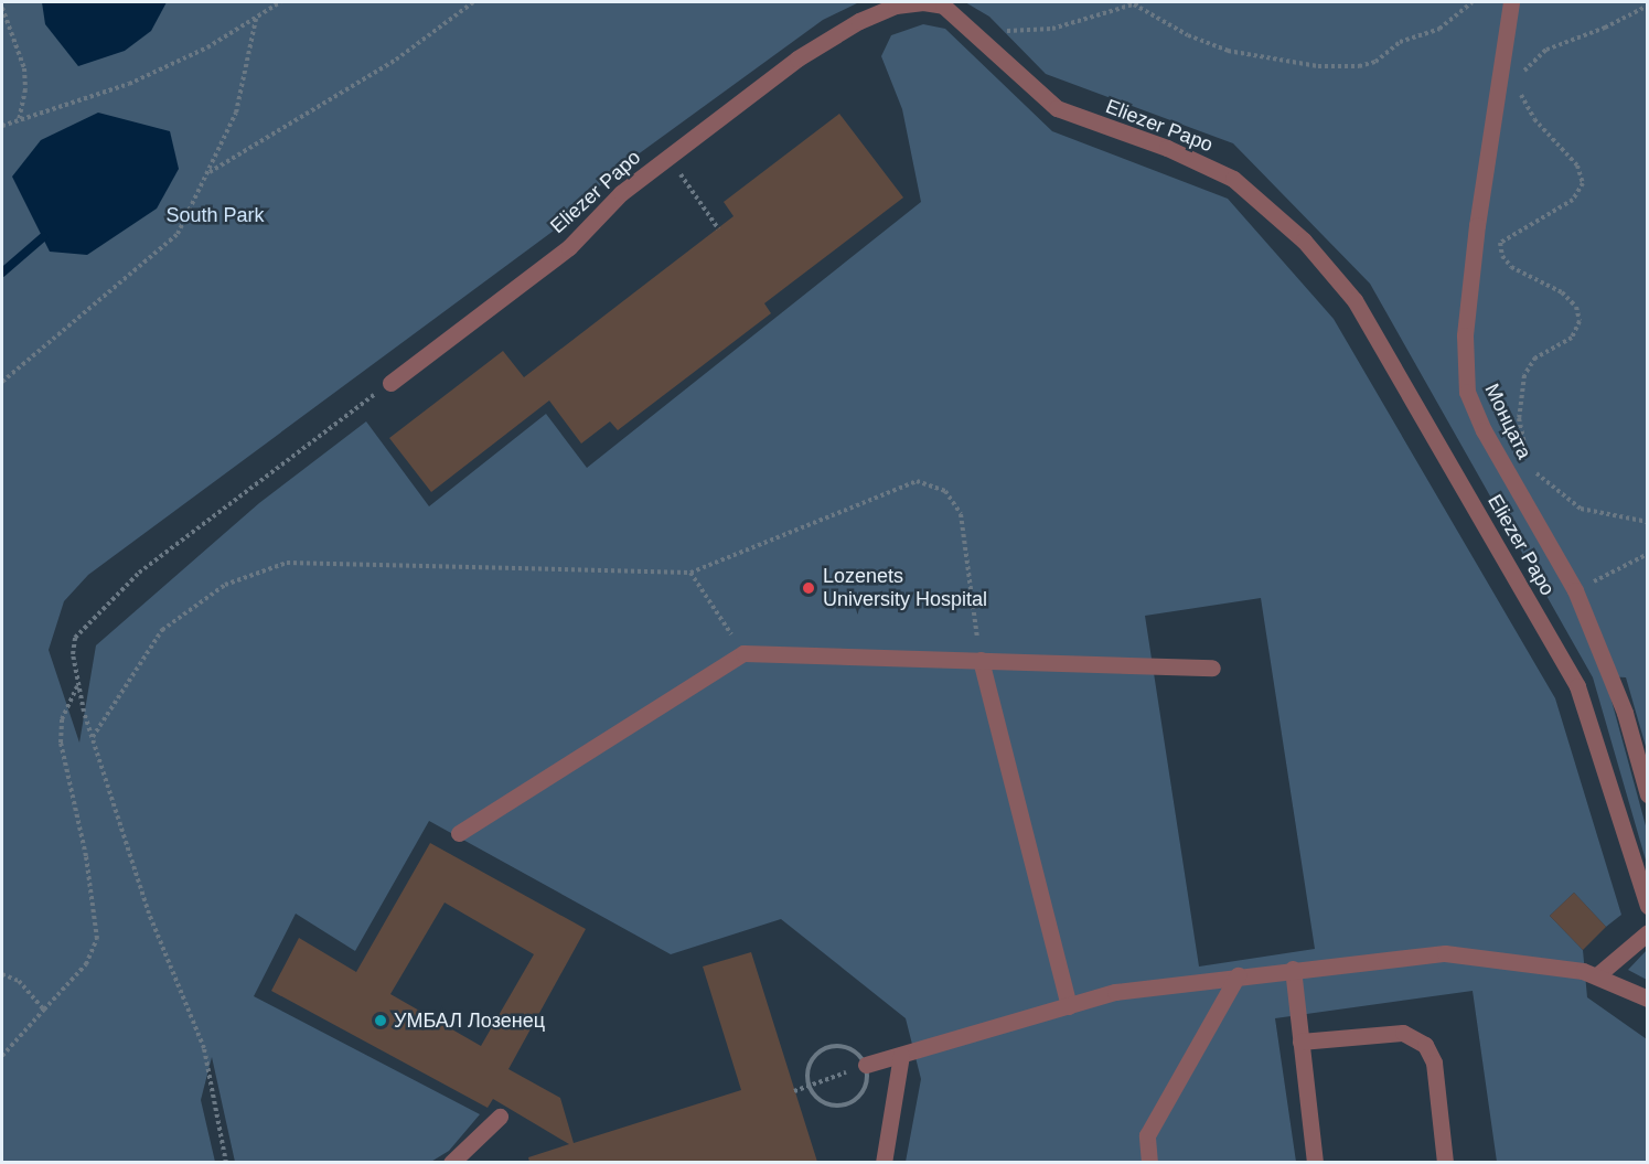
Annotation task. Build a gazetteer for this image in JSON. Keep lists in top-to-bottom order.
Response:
{
  "streets": {
    "street": ["Eliezer Papo", "Монцата"]
  },
  "parks": ["South Park"],
  "places": ["Lozenets University Hospital", "УМБАЛ Лозенец"]
}
